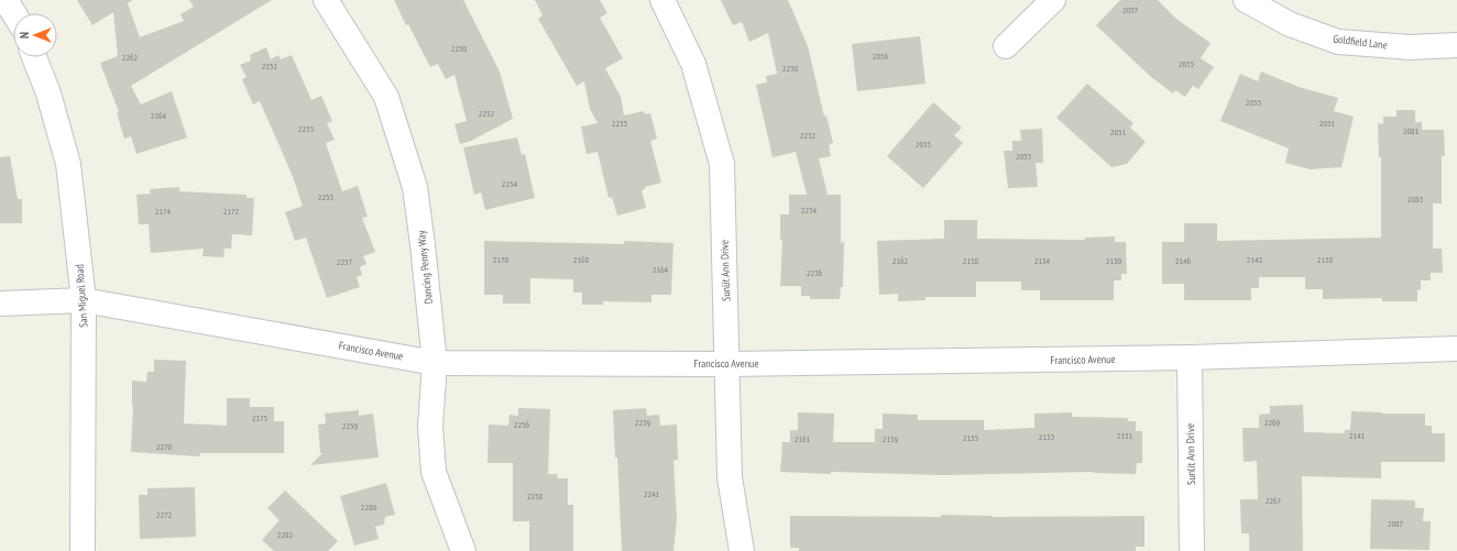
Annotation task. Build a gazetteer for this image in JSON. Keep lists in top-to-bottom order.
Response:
{
  "streets": {
    "street": [
      "Goldfield Lane",
      "Dancing Penny Way",
      "Sunlit Ann Drive",
      "San Miguel Road",
      "Francisco Avenue"
    ]
  },
  "crossings": [
    ["Dancing Penny Way", "Francisco Avenue"],
    ["Sunlit Ann Drive", "Francisco Avenue"],
    ["San Miguel Road", "Francisco Avenue"]
  ],
  "house_numbers": [
    "2037",
    "2250",
    "2056",
    "2262",
    "2035",
    "2251",
    "2230",
    "2033",
    "2252",
    "2264",
    "2235",
    "2031",
    "2253",
    "2081",
    "2051",
    "2232",
    "2055",
    "2053",
    "2254",
    "2255",
    "2083",
    "2234",
    "2174",
    "2172",
    "2170",
    "2168",
    "2142",
    "2138",
    "2162",
    "2158",
    "2154",
    "2150",
    "2146",
    "2257",
    "2164",
    "2236",
    "2175",
    "2239",
    "2269",
    "2256",
    "2259",
    "2151",
    "2141",
    "2153",
    "2155",
    "2161",
    "2159",
    "2270",
    "2241",
    "2258",
    "2267",
    "2280",
    "2272",
    "2087",
    "2282"
  ],
  "north": "left"
}
